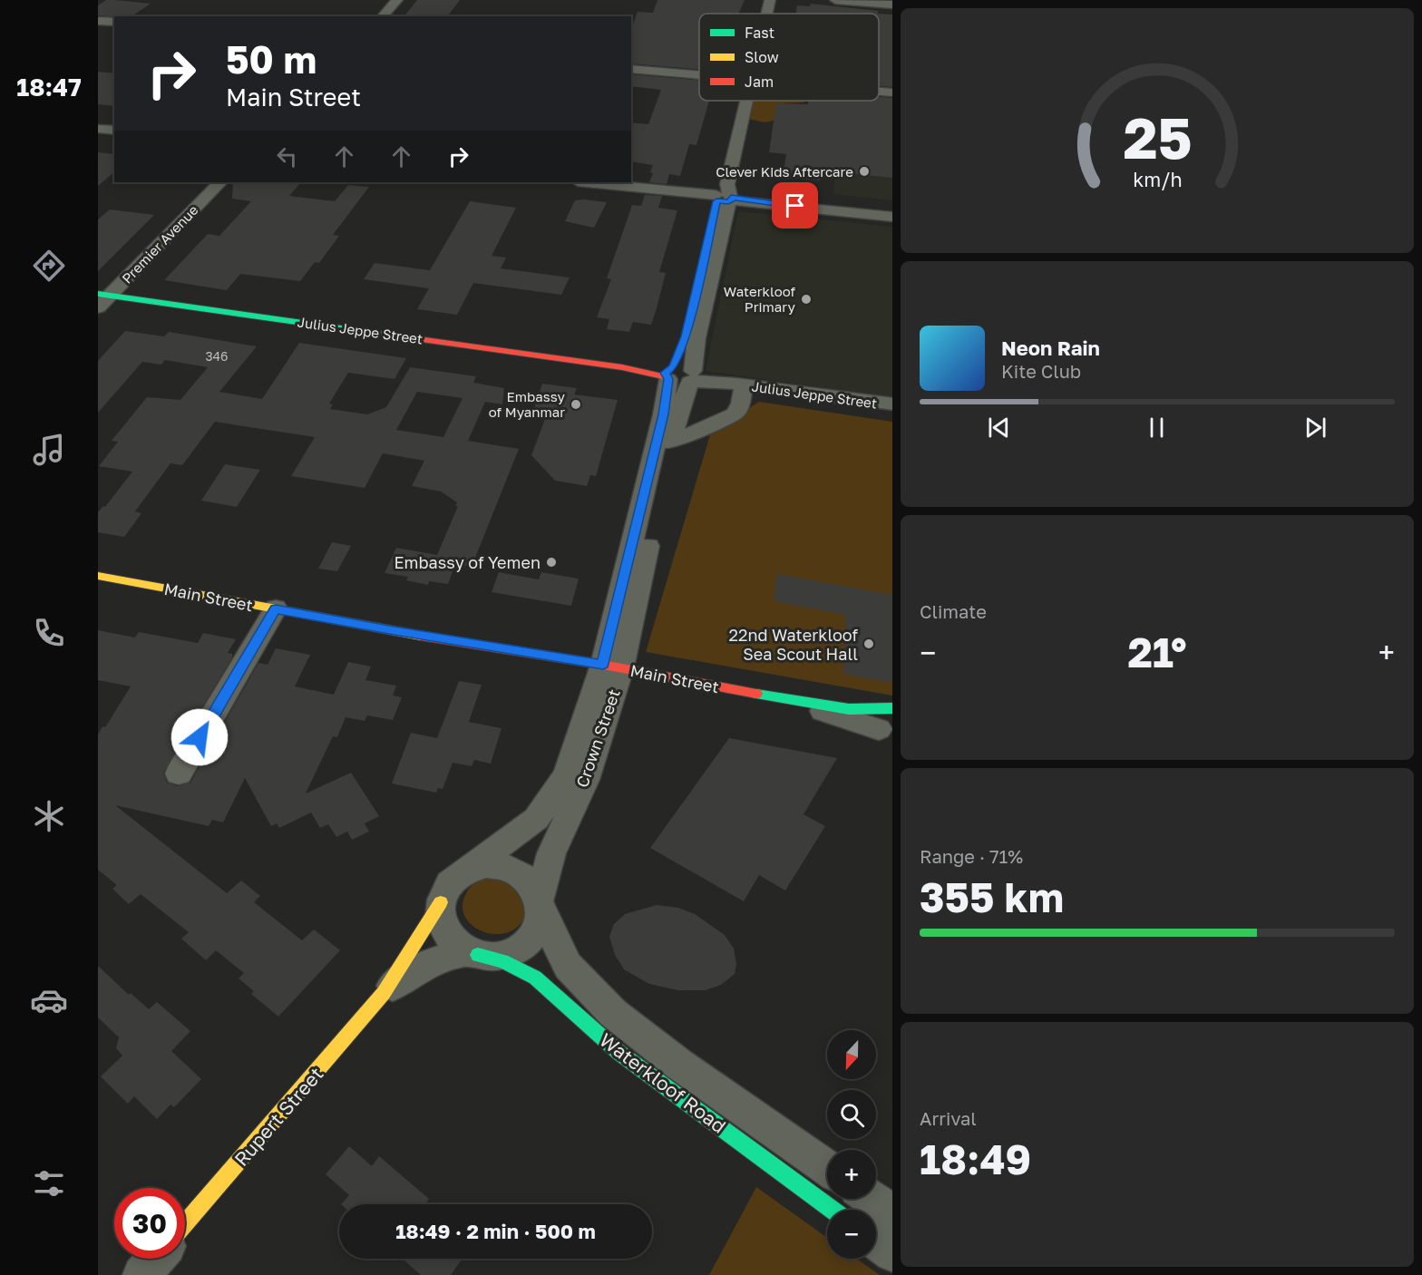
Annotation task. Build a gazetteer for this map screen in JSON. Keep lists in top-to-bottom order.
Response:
{
  "streets": {
    "street": [
      "Premier Avenue",
      "Julius Jeppe Street",
      "Main Street",
      "Crown Street",
      "Waterkloof Road",
      "Rupert Street"
    ]
  },
  "crossings": [
    ["Premier Avenue", "Julius Jeppe Street"],
    ["Julius Jeppe Street", "Crown Street"],
    ["Main Street", "Crown Street"],
    ["Crown Street", "Waterkloof Road"],
    ["Crown Street", "Rupert Street"],
    ["Waterkloof Road", "Rupert Street"]
  ],
  "places": [
    "Clever Kids Aftercare",
    "Waterkloof Primary",
    "Embassy of Myanmar",
    "Embassy of Yemen",
    "22nd Waterkloof Sea Scout Hall"
  ],
  "house_numbers": ["346"],
  "legend": ["Fast", "Slow", "Jam"],
  "north": "bottom",
  "page": {
    "tabs": "18:47",
    "turn": ["50 m", "Main Street"],
    "song": ["Neon Rain", "Kite Club"],
    "tile": [
      "Climate",
      ["Range · 71%", "355 km"],
      ["Arrival", "18:49"]
    ],
    "heat": ["−", "21°", "+"],
    "map_buttons": ["+", "−"],
    "limit": "30",
    "trip": "18:49 · 2 min · 500 m",
    "gauge": ["25", "km/h"]
  }
}
